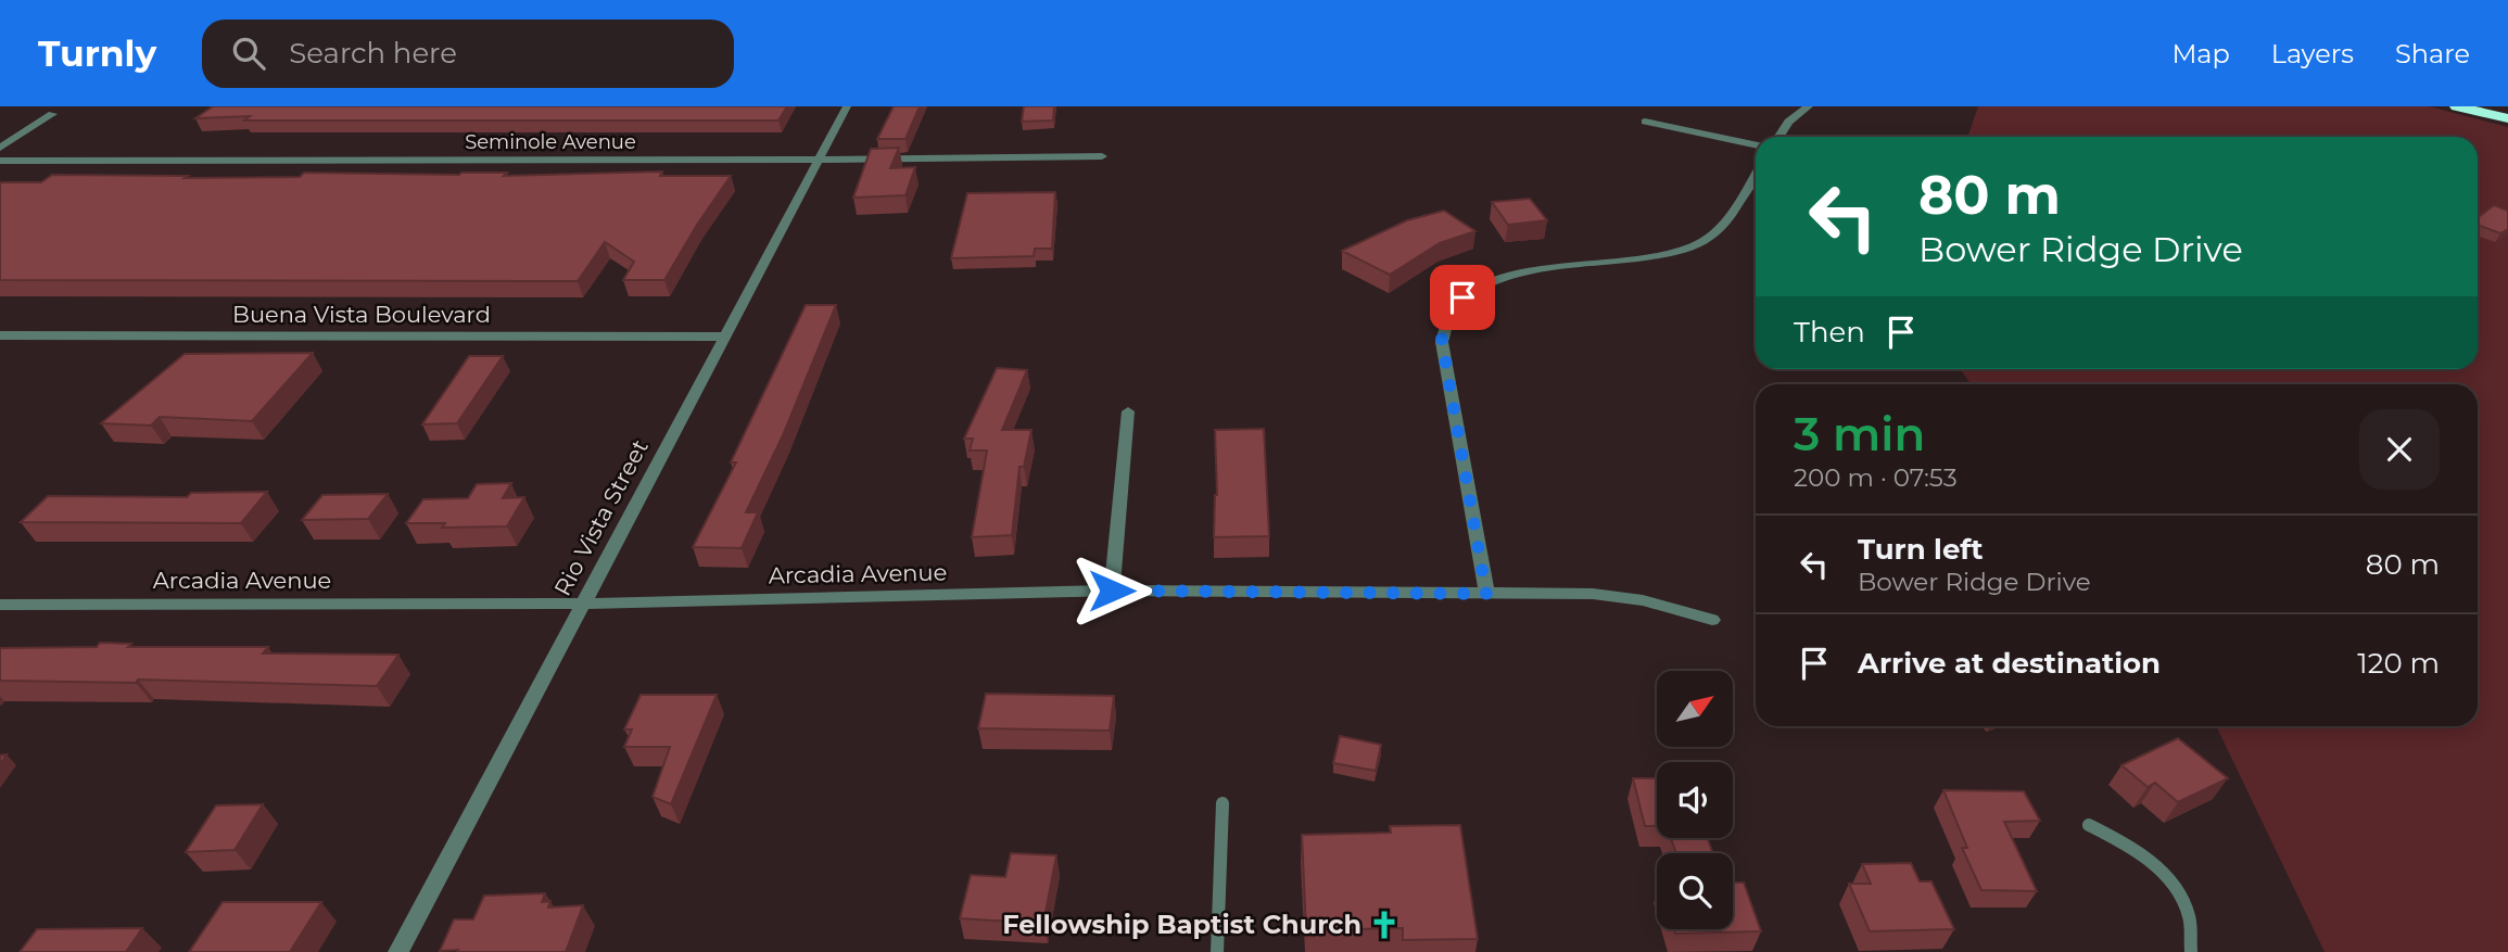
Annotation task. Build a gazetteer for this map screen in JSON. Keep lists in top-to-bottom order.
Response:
{
  "streets": {
    "street": [
      "Seminole Avenue",
      "Buena Vista Boulevard",
      "Rio Vista Street",
      "Arcadia Avenue"
    ]
  },
  "crossings": [
    ["Seminole Avenue", "Rio Vista Street"],
    ["Buena Vista Boulevard", "Rio Vista Street"],
    ["Rio Vista Street", "Arcadia Avenue"]
  ],
  "places": {
    "church": ["Fellowship Baptist Church"]
  },
  "north": "top right",
  "page": {
    "header": "Turnly",
    "search": "Search here",
    "nav": ["Map", "Layers", "Share"],
    "turn": ["80 m", "Bower Ridge Drive"],
    "then": "Then",
    "heading": ["3 min", "200 m · 07:53"],
    "list": [
      {
        "name": "Turn left",
        "note": "Bower Ridge Drive",
        "value": "80 m"
      },
      {
        "name": "Arrive at destination",
        "value": "120 m"
      }
    ]
  }
}
